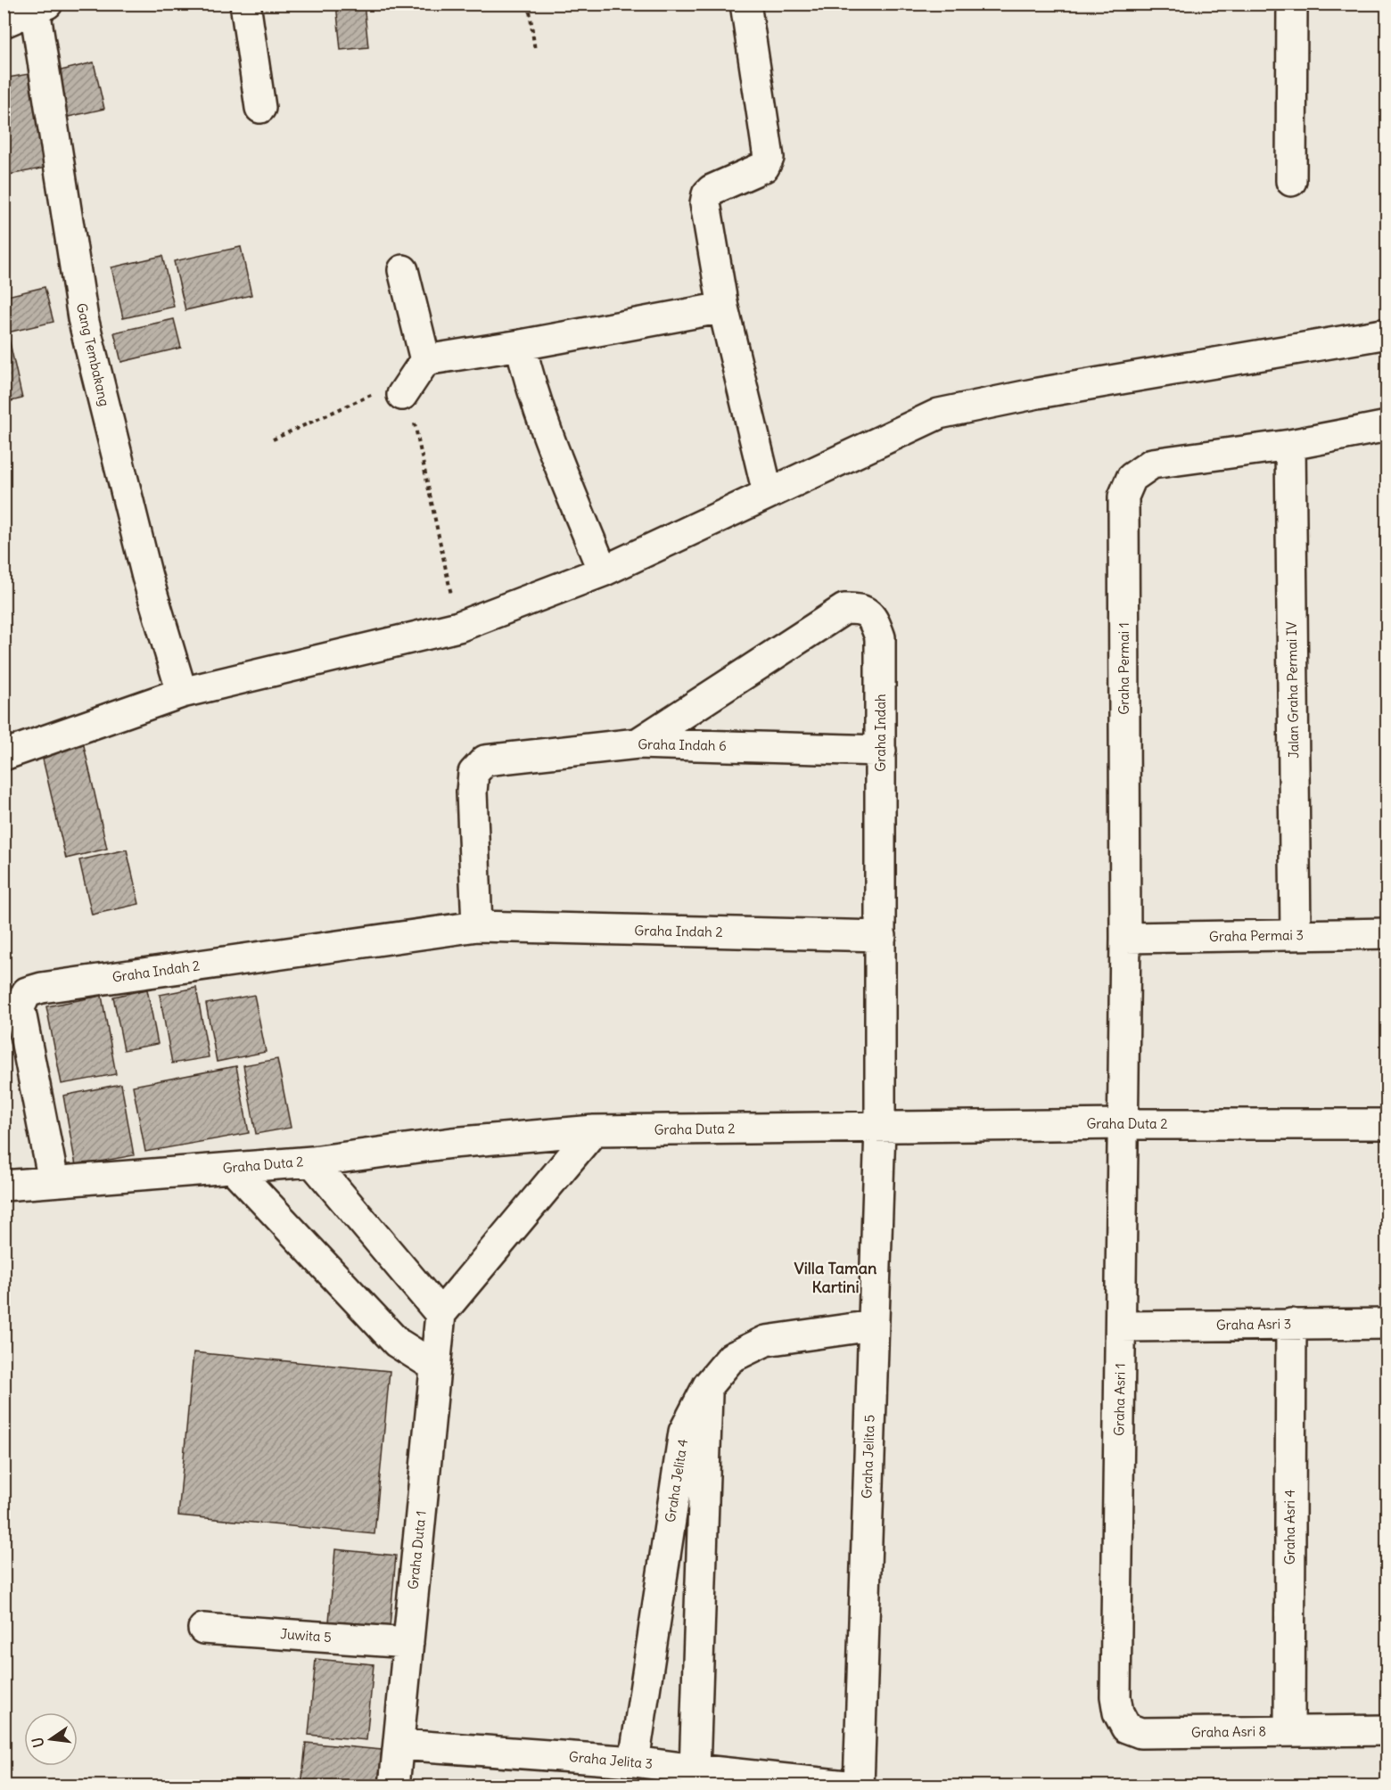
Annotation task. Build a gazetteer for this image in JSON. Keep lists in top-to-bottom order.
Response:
{
  "streets": {
    "street": [
      "Gang Tembakang",
      "Graha Permai 1",
      "Jalan Graha Permai IV",
      "Graha Indah",
      "Graha Indah 6",
      "Graha Indah 2",
      "Graha Permai 3",
      "Graha Duta 2",
      "Graha Asri 3",
      "Graha Asri 1",
      "Graha Jelita 5",
      "Graha Jelita 4",
      "Graha Asri 4",
      "Graha Duta 1",
      "Juwita 5",
      "Graha Asri 8",
      "Graha Jelita 3"
    ]
  },
  "crossings": [
    ["Graha Permai 1", "Jalan Graha Permai IV"],
    ["Graha Permai 1", "Graha Permai 3"],
    ["Graha Permai 1", "Graha Duta 2"],
    ["Graha Permai 1", "Graha Asri 1"],
    ["Jalan Graha Permai IV", "Graha Permai 3"],
    ["Graha Indah", "Graha Indah 6"],
    ["Graha Indah", "Graha Indah 2"],
    ["Graha Indah", "Graha Duta 2"],
    ["Graha Indah", "Graha Jelita 5"],
    ["Graha Indah 6", "Graha Indah 2"],
    ["Graha Indah 2", "Graha Duta 2"],
    ["Graha Duta 2", "Graha Asri 1"],
    ["Graha Duta 2", "Graha Jelita 5"],
    ["Graha Asri 3", "Graha Asri 1"],
    ["Graha Asri 3", "Graha Asri 4"],
    ["Graha Asri 1", "Graha Asri 8"],
    ["Graha Jelita 5", "Graha Jelita 4"],
    ["Graha Jelita 4", "Graha Jelita 3"],
    ["Graha Asri 4", "Graha Asri 8"],
    ["Graha Duta 1", "Juwita 5"],
    ["Graha Duta 1", "Graha Jelita 3"]
  ],
  "districts": ["Villa Taman Kartini"],
  "north": "left"
}
